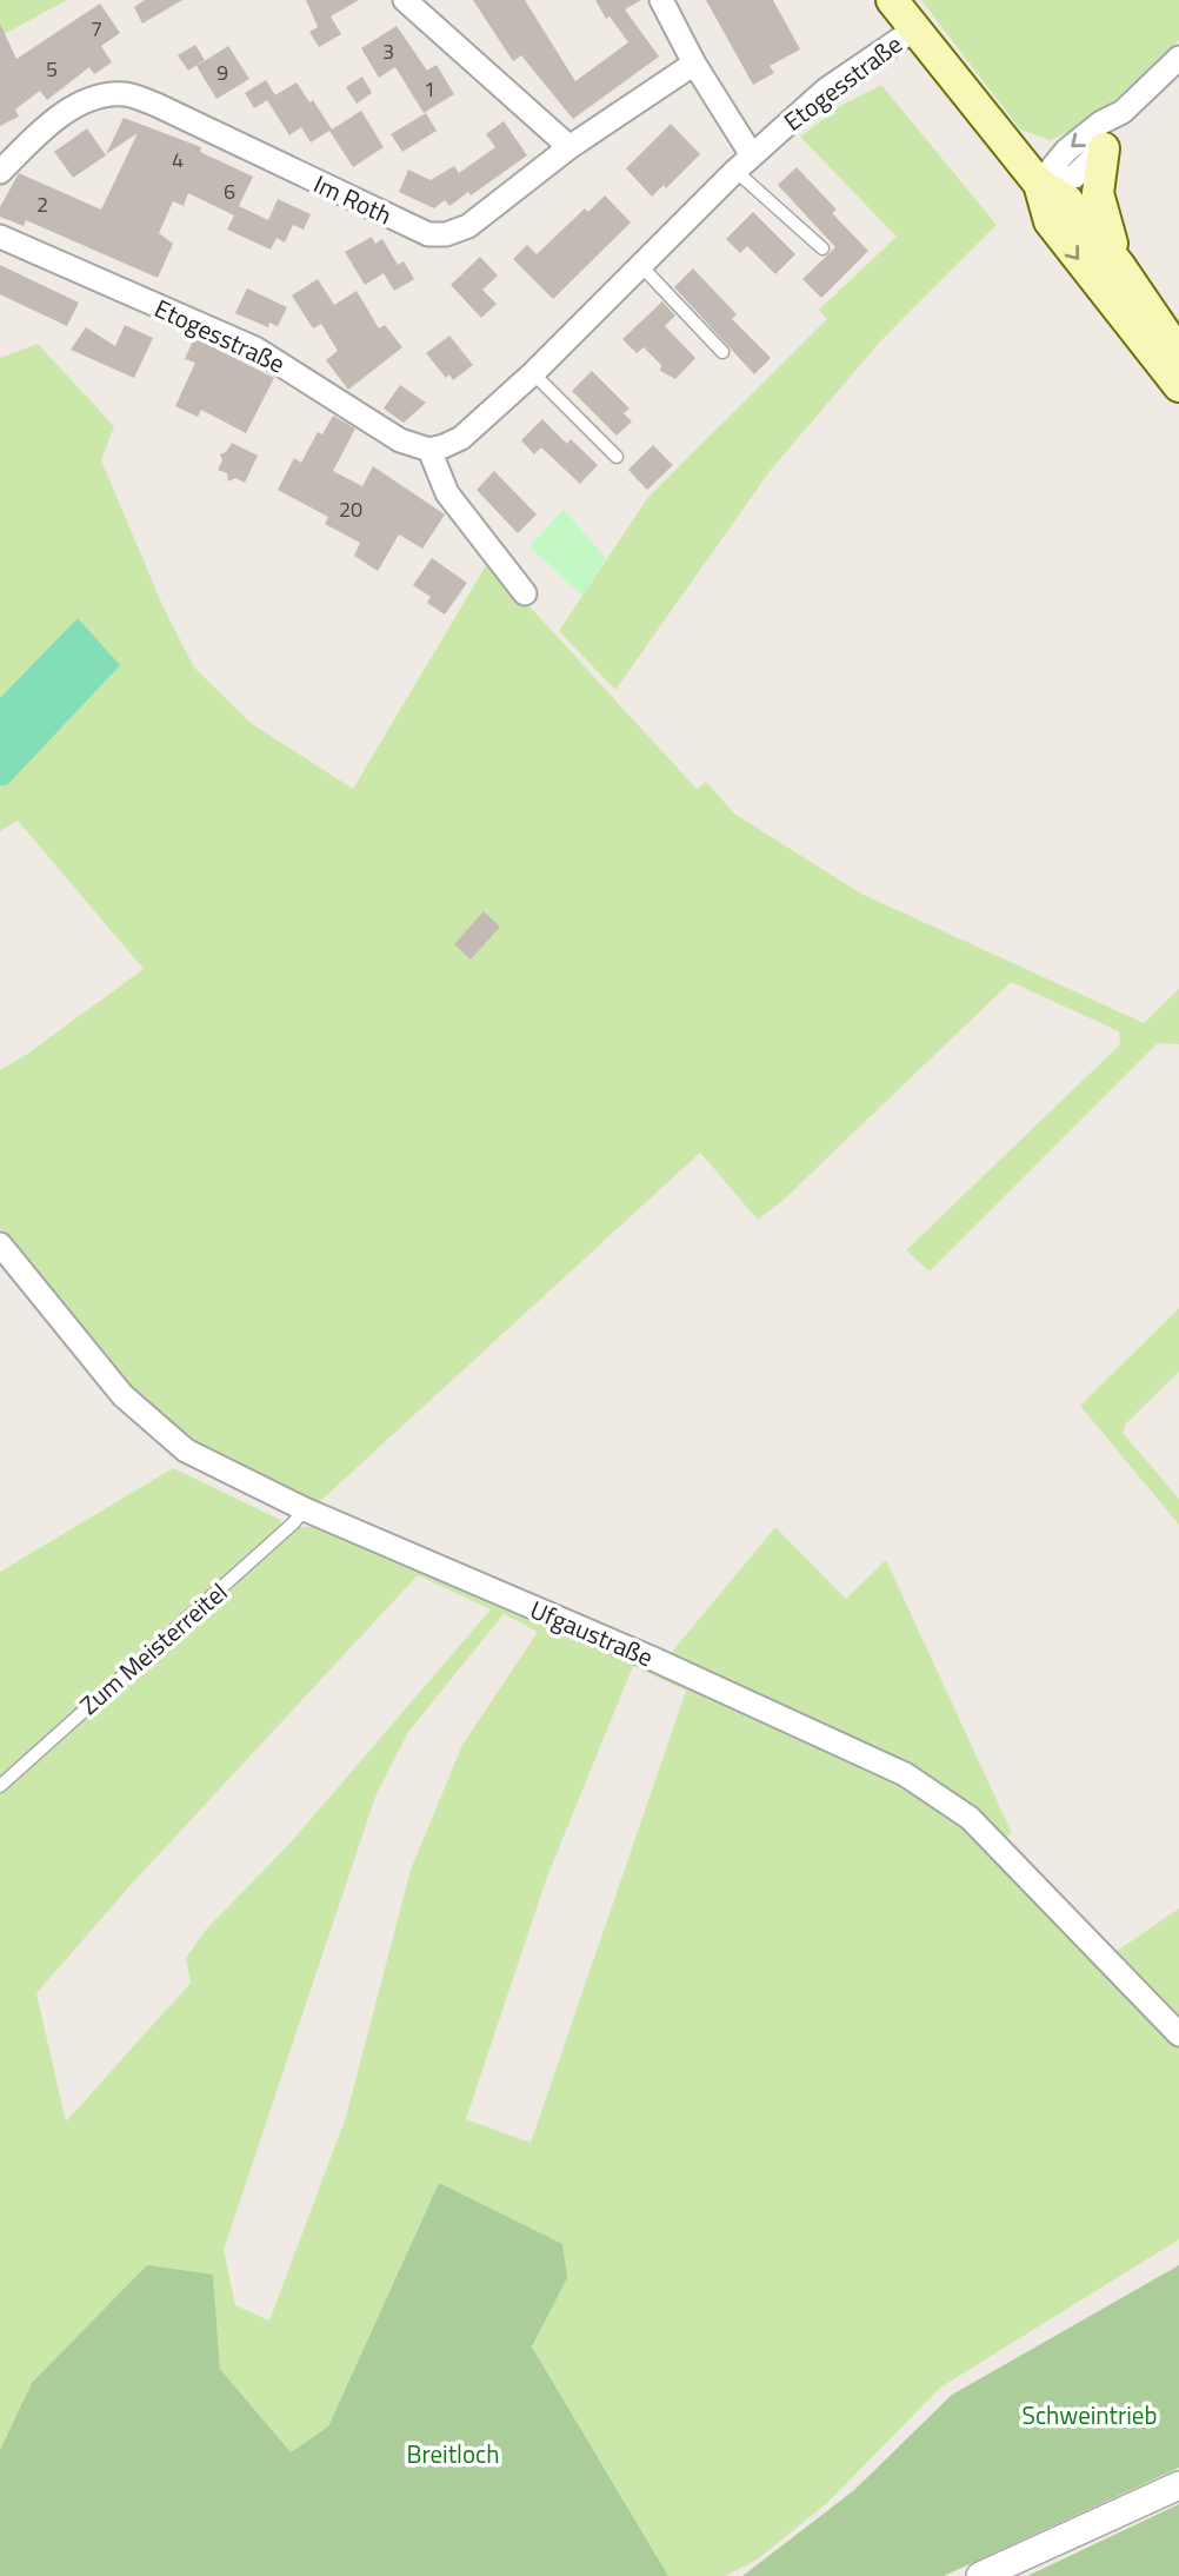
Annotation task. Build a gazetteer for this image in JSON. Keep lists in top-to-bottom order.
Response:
{
  "streets": {
    "street": ["Etogesstraße", "Im Roth", "Ufgaustraße"],
    "lane": ["Zum Meisterreitel"]
  },
  "crossings": [
    ["Ufgaustraße", "Zum Meisterreitel"]
  ],
  "parks": ["Schweintrieb", "Breitloch"],
  "house_numbers": [
    "7",
    "3",
    "5",
    "9",
    "1",
    "4",
    "6",
    "2",
    "20"
  ]
}
